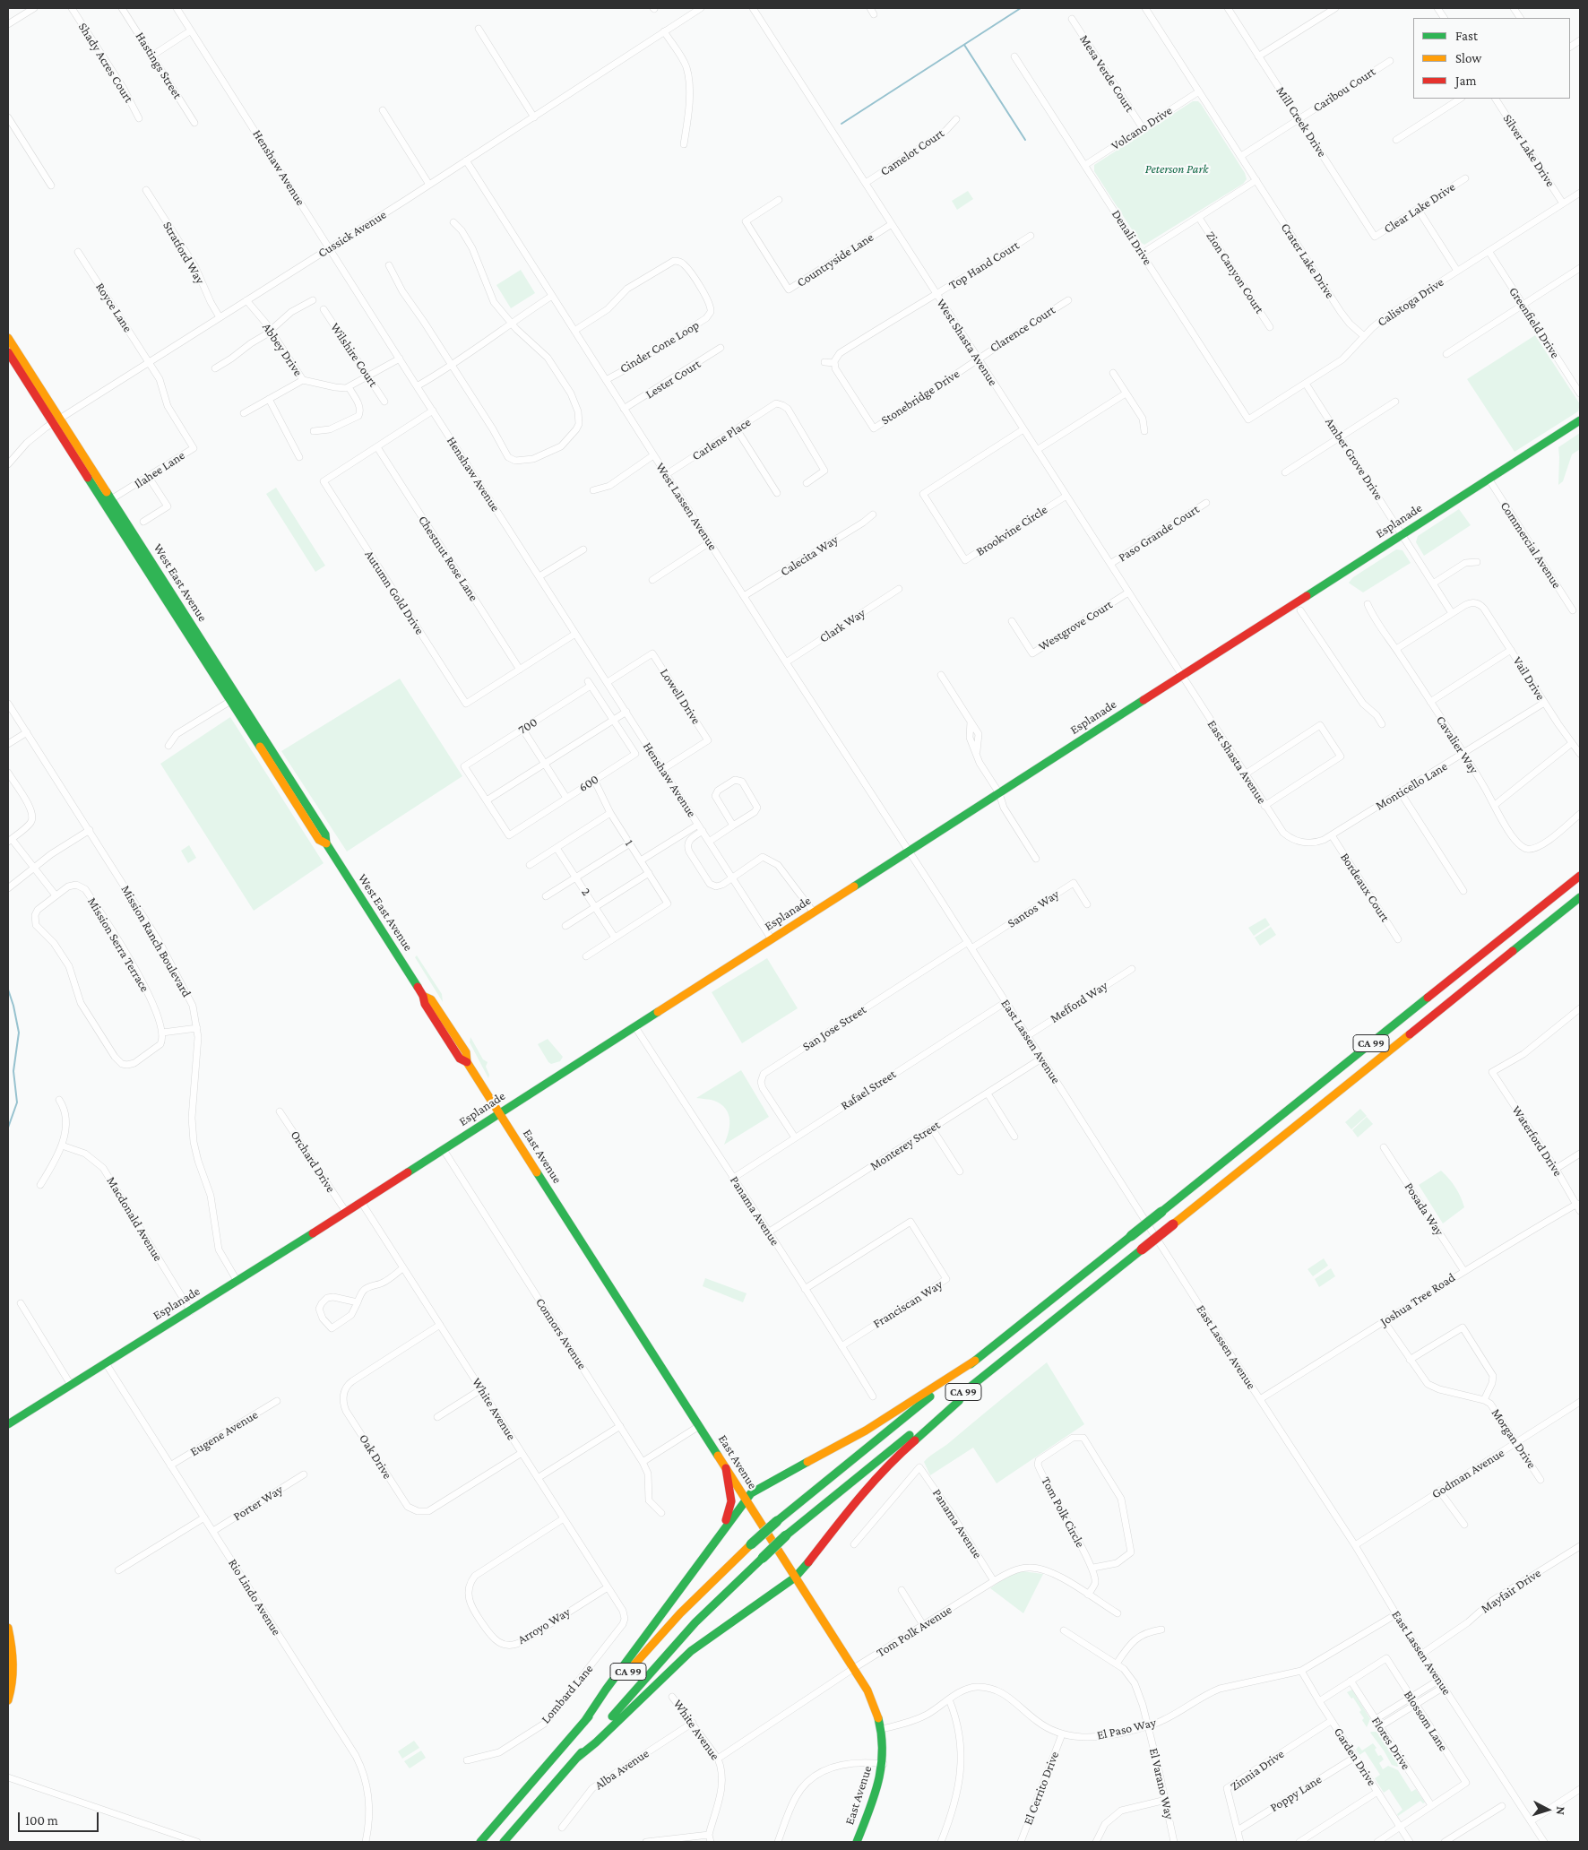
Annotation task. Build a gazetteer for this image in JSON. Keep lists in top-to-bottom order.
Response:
{
  "streets": {
    "main road": [
      "Esplanade",
      "West East Avenue",
      "CA 99",
      "East Avenue"
    ],
    "street": [
      "Shady Acres Court",
      "Hastings Street",
      "Mesa Verde Court",
      "Caribou Court",
      "Mill Creek Drive",
      "Volcano Drive",
      "Silver Lake Drive",
      "Camelot Court",
      "Henshaw Avenue",
      "Clear Lake Drive",
      "Cussick Avenue",
      "Denali Drive",
      "Stratford Way",
      "Countryside Lane",
      "Crater Lake Drive",
      "Top Hand Court",
      "Zion Canyon Court",
      "Calistoga Drive",
      "Royce Lane",
      "Greenfield Drive",
      "Clarence Court",
      "West Shasta Avenue",
      "Cinder Cone Loop",
      "Abbey Drive",
      "Wilshire Court",
      "Lester Court",
      "Stonebridge Drive",
      "Carlene Place",
      "Amber Grove Drive",
      "Ilahee Lane",
      "West Lassen Avenue",
      "Brookvine Circle",
      "Paso Grande Court",
      "Commercial Avenue",
      "Calecita Way",
      "Chestnut Rose Lane",
      "Autumn Gold Drive",
      "Clark Way",
      "Westgrove Court",
      "Vail Drive",
      "Lowell Drive",
      "700",
      "Cavalier Way",
      "East Shasta Avenue",
      "600",
      "Monticello Lane",
      "1",
      "Bordeaux Court",
      "2",
      "Santos Way",
      "Mission Ranch Boulevard",
      "Mission Serra Terrace",
      "Mefford Way",
      "San Jose Street",
      "East Lassen Avenue",
      "Rafael Street",
      "Waterford Drive",
      "Monterey Street",
      "Orchard Drive",
      "Posada Way",
      "Panama Avenue",
      "Macdonald Avenue",
      "Joshua Tree Road",
      "Franciscan Way",
      "Connors Avenue",
      "White Avenue",
      "Eugene Avenue",
      "Morgan Drive",
      "Oak Drive",
      "Godman Avenue",
      "Porter Way",
      "Tom Polk Circle",
      "Mayfair Drive",
      "Rio Lindo Avenue",
      "Arroyo Way",
      "Tom Polk Avenue",
      "Lombard Lane",
      "Blossom Lane",
      "El Paso Way",
      "Flores Drive",
      "Garden Drive",
      "Alba Avenue",
      "Zinnia Drive",
      "El Varano Way",
      "El Cerrito Drive",
      "Poppy Lane"
    ]
  },
  "crossings": [
    ["Mesa Verde Court", "Volcano Drive"],
    ["Caribou Court", "Mill Creek Drive"],
    ["Caribou Court", "Crater Lake Drive"],
    ["Mill Creek Drive", "Clear Lake Drive"],
    ["Volcano Drive", "Denali Drive"],
    ["Silver Lake Drive", "Calistoga Drive"],
    ["Camelot Court", "West Shasta Avenue"],
    ["Henshaw Avenue", "Cussick Avenue"],
    ["Henshaw Avenue", "Esplanade"],
    ["Henshaw Avenue", "Autumn Gold Drive"],
    ["Henshaw Avenue", "Lowell Drive"],
    ["Cussick Avenue", "Stratford Way"],
    ["Cussick Avenue", "Royce Lane"],
    ["Cussick Avenue", "Abbey Drive"],
    ["Cussick Avenue", "Ilahee Lane"],
    ["Cussick Avenue", "West Lassen Avenue"],
    ["Cussick Avenue", "West East Avenue"],
    ["Denali Drive", "Calistoga Drive"],
    ["Countryside Lane", "West Shasta Avenue"],
    ["Crater Lake Drive", "Calistoga Drive"],
    ["Top Hand Court", "West Shasta Avenue"],
    ["Calistoga Drive", "Greenfield Drive"],
    ["Calistoga Drive", "Amber Grove Drive"],
    ["Royce Lane", "Ilahee Lane"],
    ["Clarence Court", "West Shasta Avenue"],
    ["Clarence Court", "Stonebridge Drive"],
    ["West Shasta Avenue", "Stonebridge Drive"],
    ["West Shasta Avenue", "Esplanade"],
    ["West Shasta Avenue", "Brookvine Circle"],
    ["West Shasta Avenue", "Paso Grande Court"],
    ["West Shasta Avenue", "Westgrove Court"],
    ["West Shasta Avenue", "East Shasta Avenue"],
    ["Cinder Cone Loop", "West Lassen Avenue"],
    ["Lester Court", "West Lassen Avenue"],
    ["Carlene Place", "West Lassen Avenue"],
    ["Amber Grove Drive", "Esplanade"],
    ["Amber Grove Drive", "Vail Drive"],
    ["Ilahee Lane", "West East Avenue"],
    ["West Lassen Avenue", "Esplanade"],
    ["West Lassen Avenue", "Calecita Way"],
    ["West Lassen Avenue", "Clark Way"],
    ["West Lassen Avenue", "East Lassen Avenue"],
    ["Esplanade", "Commercial Avenue"],
    ["Esplanade", "West East Avenue"],
    ["Esplanade", "East Shasta Avenue"],
    ["Esplanade", "Mission Ranch Boulevard"],
    ["Esplanade", "East Lassen Avenue"],
    ["Esplanade", "East Avenue"],
    ["Esplanade", "Orchard Drive"],
    ["Esplanade", "Panama Avenue"],
    ["Esplanade", "Macdonald Avenue"],
    ["Esplanade", "Connors Avenue"],
    ["Esplanade", "White Avenue"],
    ["Esplanade", "Rio Lindo Avenue"],
    ["Chestnut Rose Lane", "Autumn Gold Drive"],
    ["West East Avenue", "East Avenue"],
    ["Vail Drive", "Monticello Lane"],
    ["700", "600"],
    ["Cavalier Way", "Monticello Lane"],
    ["East Shasta Avenue", "Monticello Lane"],
    ["600", "1"],
    ["Monticello Lane", "Bordeaux Court"],
    ["1", "2"],
    ["Santos Way", "San Jose Street"],
    ["Santos Way", "East Lassen Avenue"],
    ["Mefford Way", "East Lassen Avenue"],
    ["San Jose Street", "East Lassen Avenue"],
    ["San Jose Street", "Rafael Street"],
    ["East Lassen Avenue", "Rafael Street"],
    ["East Lassen Avenue", "Monterey Street"],
    ["East Lassen Avenue", "Joshua Tree Road"],
    ["East Lassen Avenue", "Godman Avenue"],
    ["East Lassen Avenue", "Mayfair Drive"],
    ["East Lassen Avenue", "El Paso Way"],
    ["Rafael Street", "Panama Avenue"],
    ["Waterford Drive", "Joshua Tree Road"],
    ["Monterey Street", "Panama Avenue"],
    ["East Avenue", "Tom Polk Avenue"],
    ["East Avenue", "El Paso Way"],
    ["Posada Way", "Joshua Tree Road"],
    ["Panama Avenue", "Franciscan Way"],
    ["Panama Avenue", "Tom Polk Avenue"],
    ["Joshua Tree Road", "Morgan Drive"],
    ["White Avenue", "Oak Drive"],
    ["White Avenue", "Arroyo Way"],
    ["White Avenue", "Tom Polk Avenue"],
    ["White Avenue", "Lombard Lane"],
    ["White Avenue", "Alba Avenue"],
    ["Eugene Avenue", "Rio Lindo Avenue"],
    ["Morgan Drive", "Godman Avenue"],
    ["Porter Way", "Rio Lindo Avenue"],
    ["Blossom Lane", "Flores Drive"],
    ["El Paso Way", "Garden Drive"],
    ["El Paso Way", "El Varano Way"],
    ["El Paso Way", "El Cerrito Drive"],
    ["Garden Drive", "Zinnia Drive"],
    ["Garden Drive", "Poppy Lane"],
    ["Zinnia Drive", "Poppy Lane"]
  ],
  "parks": ["Peterson Park"],
  "legend": ["Fast", "Slow", "Jam"],
  "scale_bar": "100 m",
  "north": "right"
}
